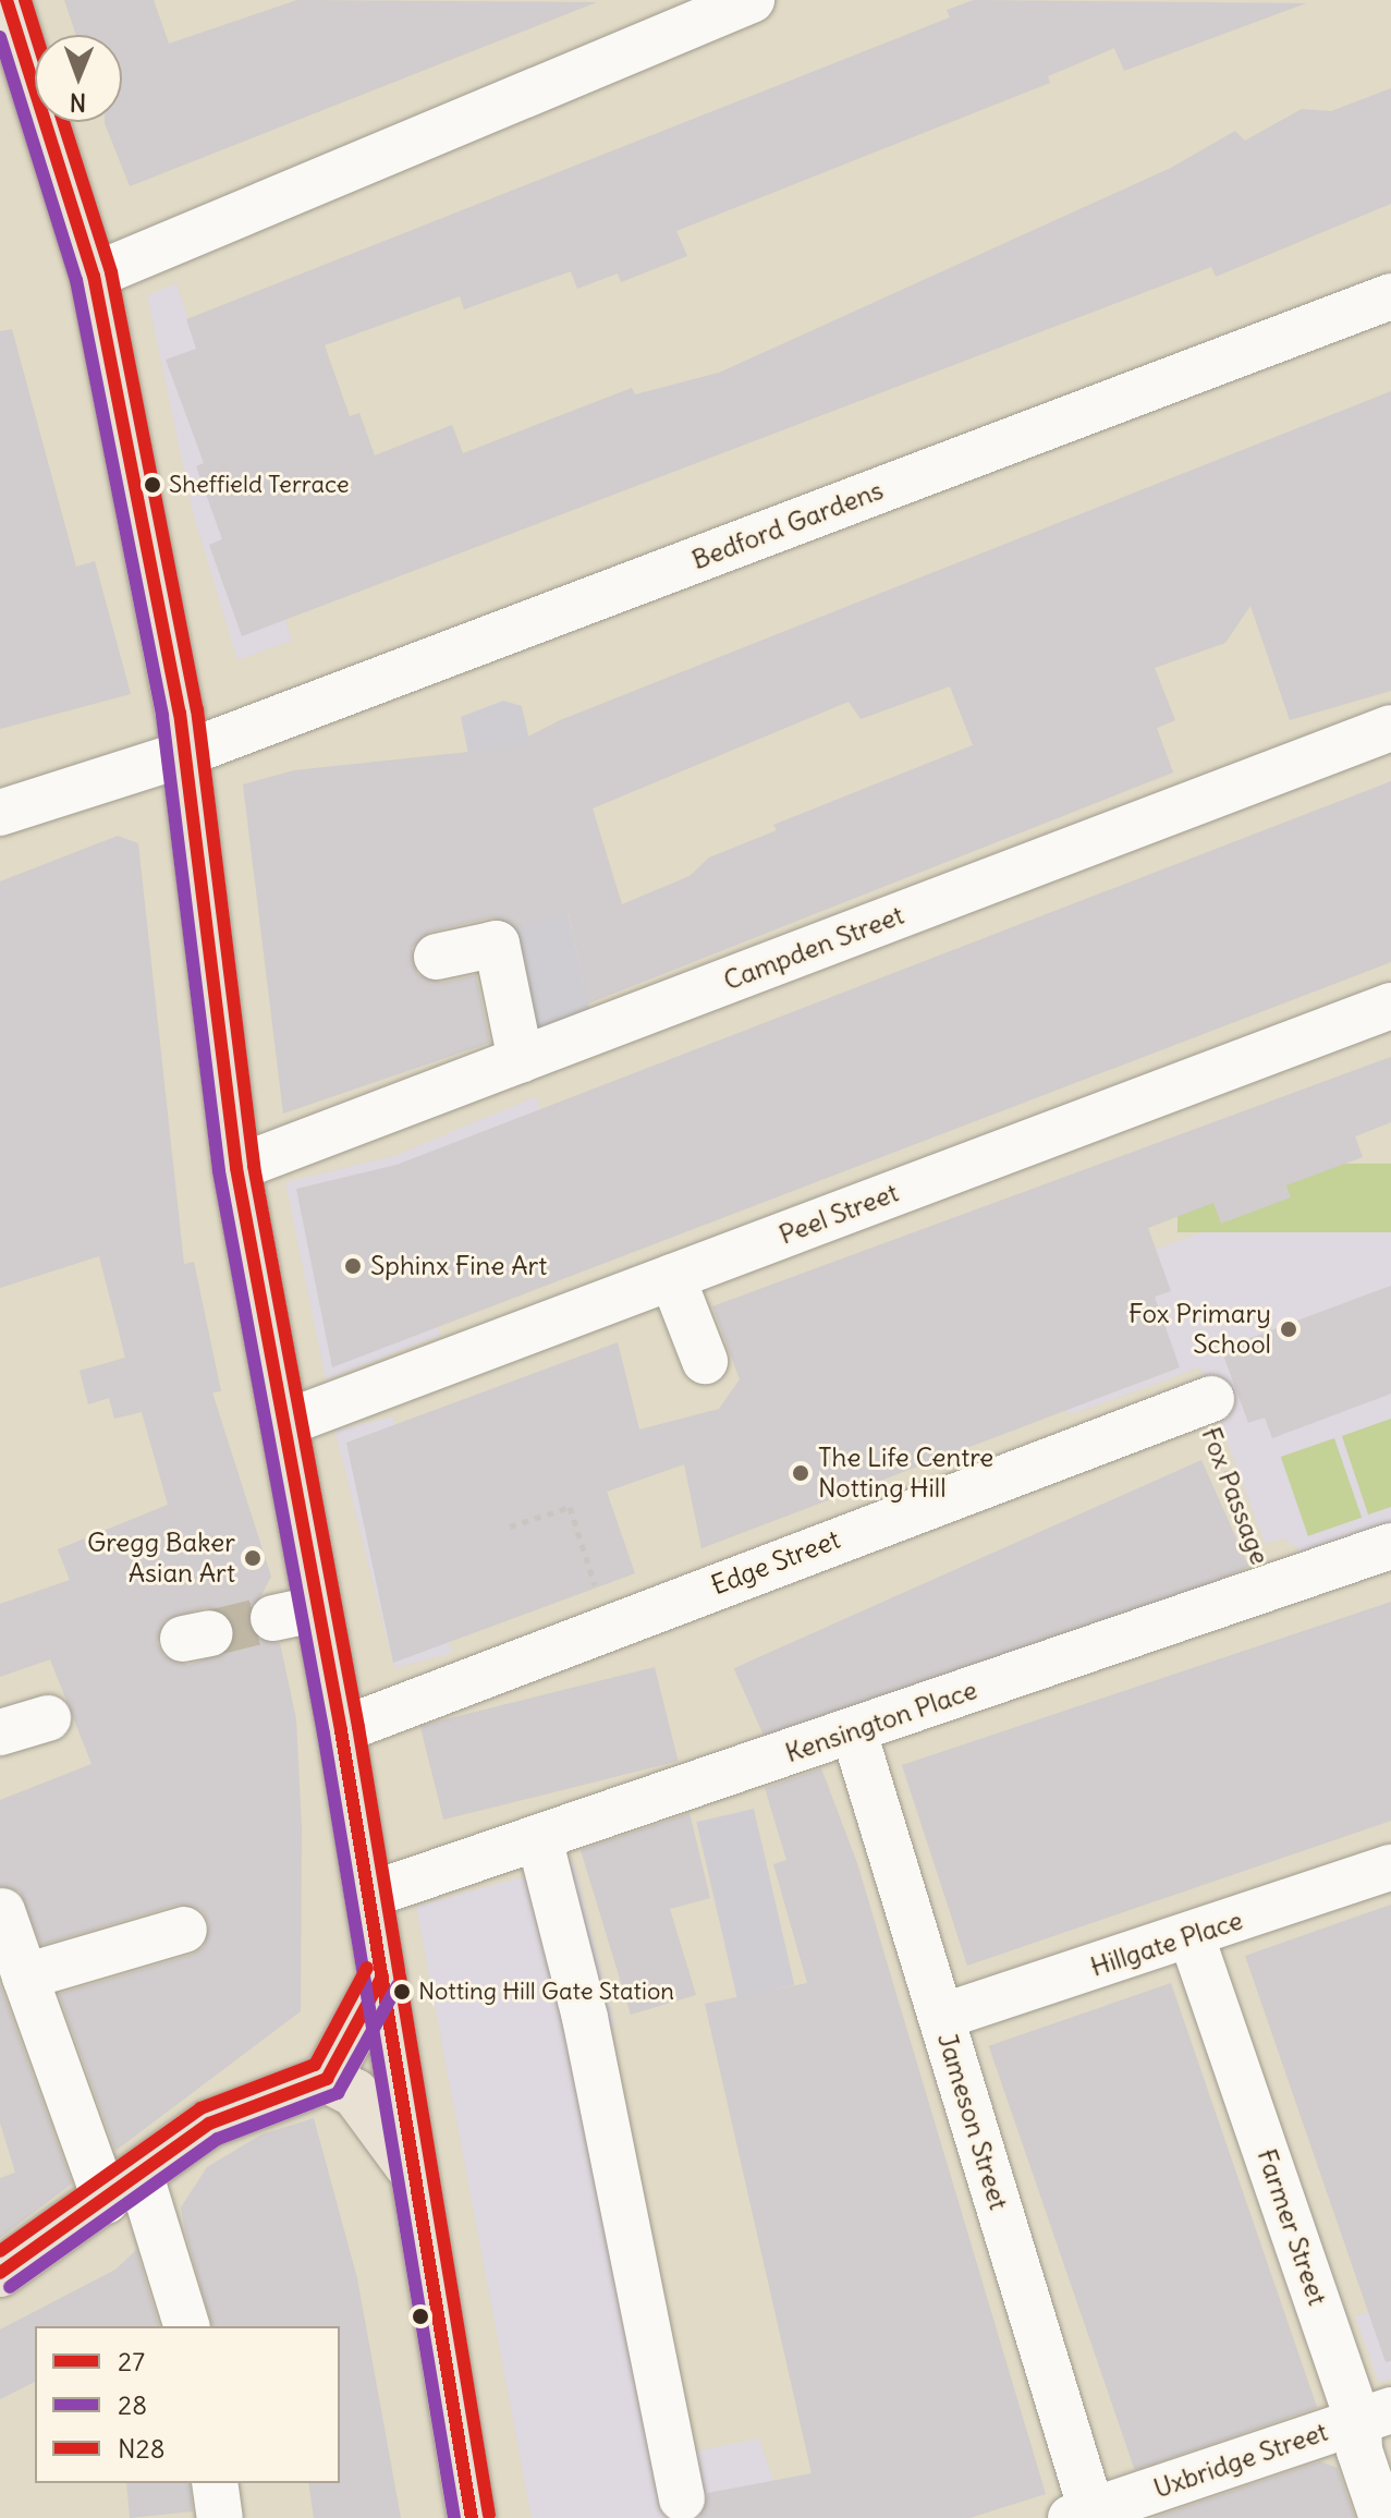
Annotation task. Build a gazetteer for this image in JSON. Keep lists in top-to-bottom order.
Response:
{
  "streets": {
    "street": [
      "Bedford Gardens",
      "Campden Street",
      "Peel Street",
      "Edge Street",
      "Kensington Place",
      "Hillgate Place",
      "Jameson Street",
      "Farmer Street",
      "Uxbridge Street"
    ],
    "path": ["Fox Passage"]
  },
  "crossings": [
    ["Fox Passage", "Edge Street"],
    ["Fox Passage", "Kensington Place"],
    ["Kensington Place", "Jameson Street"],
    ["Hillgate Place", "Jameson Street"],
    ["Hillgate Place", "Farmer Street"],
    ["Jameson Street", "Uxbridge Street"],
    ["Farmer Street", "Uxbridge Street"]
  ],
  "places": [
    "Sheffield Terrace",
    "Sphinx Fine Art",
    "Fox Primary School",
    "The Life Centre Notting Hill",
    "Gregg Baker Asian Art",
    "Notting Hill Gate Station"
  ],
  "lines": ["transit line 27", "transit line N28", "transit line 28"],
  "legend": ["27", "28", "N28"],
  "north": "bottom"
}
